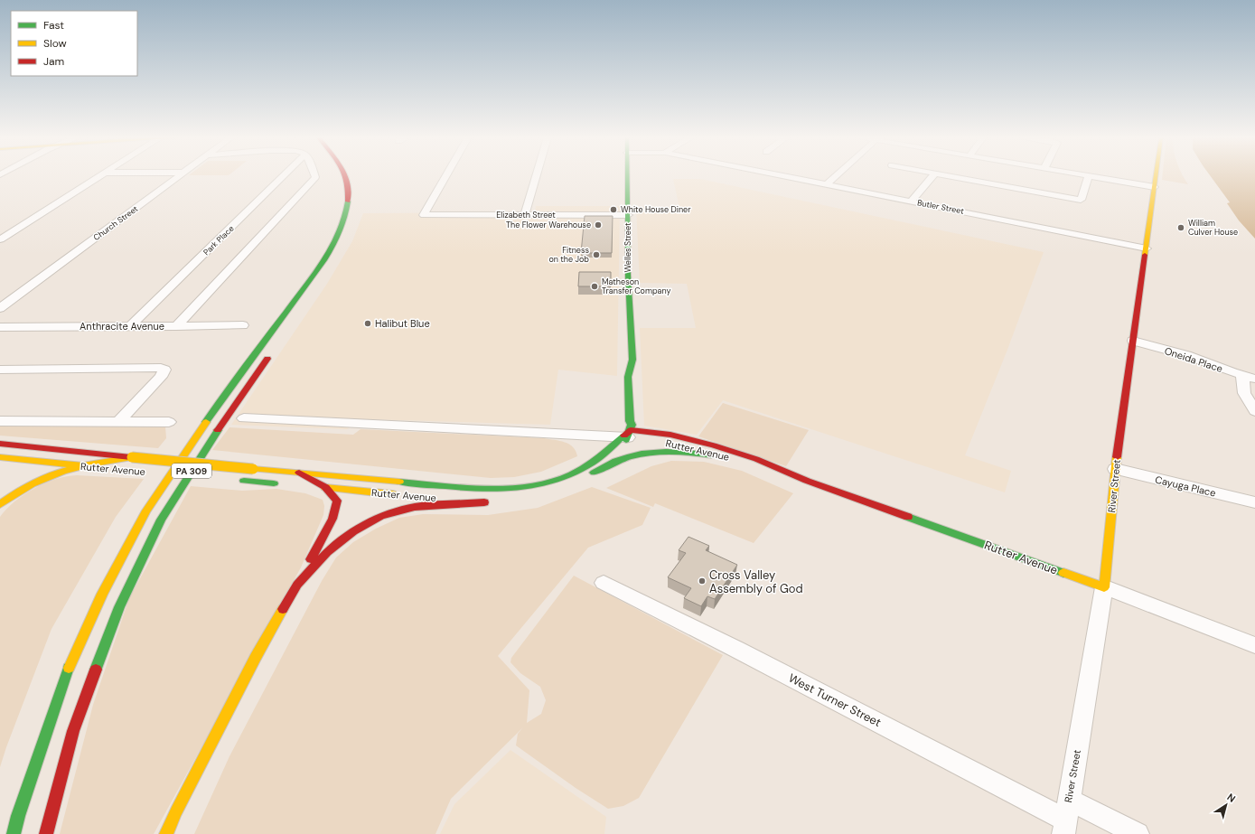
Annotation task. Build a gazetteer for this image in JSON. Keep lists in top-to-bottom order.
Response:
{
  "streets": {
    "main road": [
      "Welles Street",
      "Rutter Avenue",
      "PA 309",
      "River Street"
    ],
    "street": [
      "Butler Street",
      "Elizabeth Street",
      "Church Street",
      "Park Place",
      "Anthracite Avenue",
      "Oneida Place",
      "Cayuga Place",
      "West Turner Street"
    ]
  },
  "crossings": [
    ["Butler Street", "River Street"],
    ["Elizabeth Street", "Welles Street"],
    ["Park Place", "Anthracite Avenue"],
    ["Welles Street", "Rutter Avenue"],
    ["Oneida Place", "River Street"],
    ["Rutter Avenue", "River Street"],
    ["River Street", "Cayuga Place"],
    ["River Street", "West Turner Street"]
  ],
  "places": [
    "White House Diner",
    "The Flower Warehouse",
    "William Culver House",
    "Fitness on the Job",
    "Matheson Transfer Company",
    "Halibut Blue",
    "Cross Valley Assembly of God"
  ],
  "legend": ["Fast", "Slow", "Jam"],
  "north": "top right"
}
